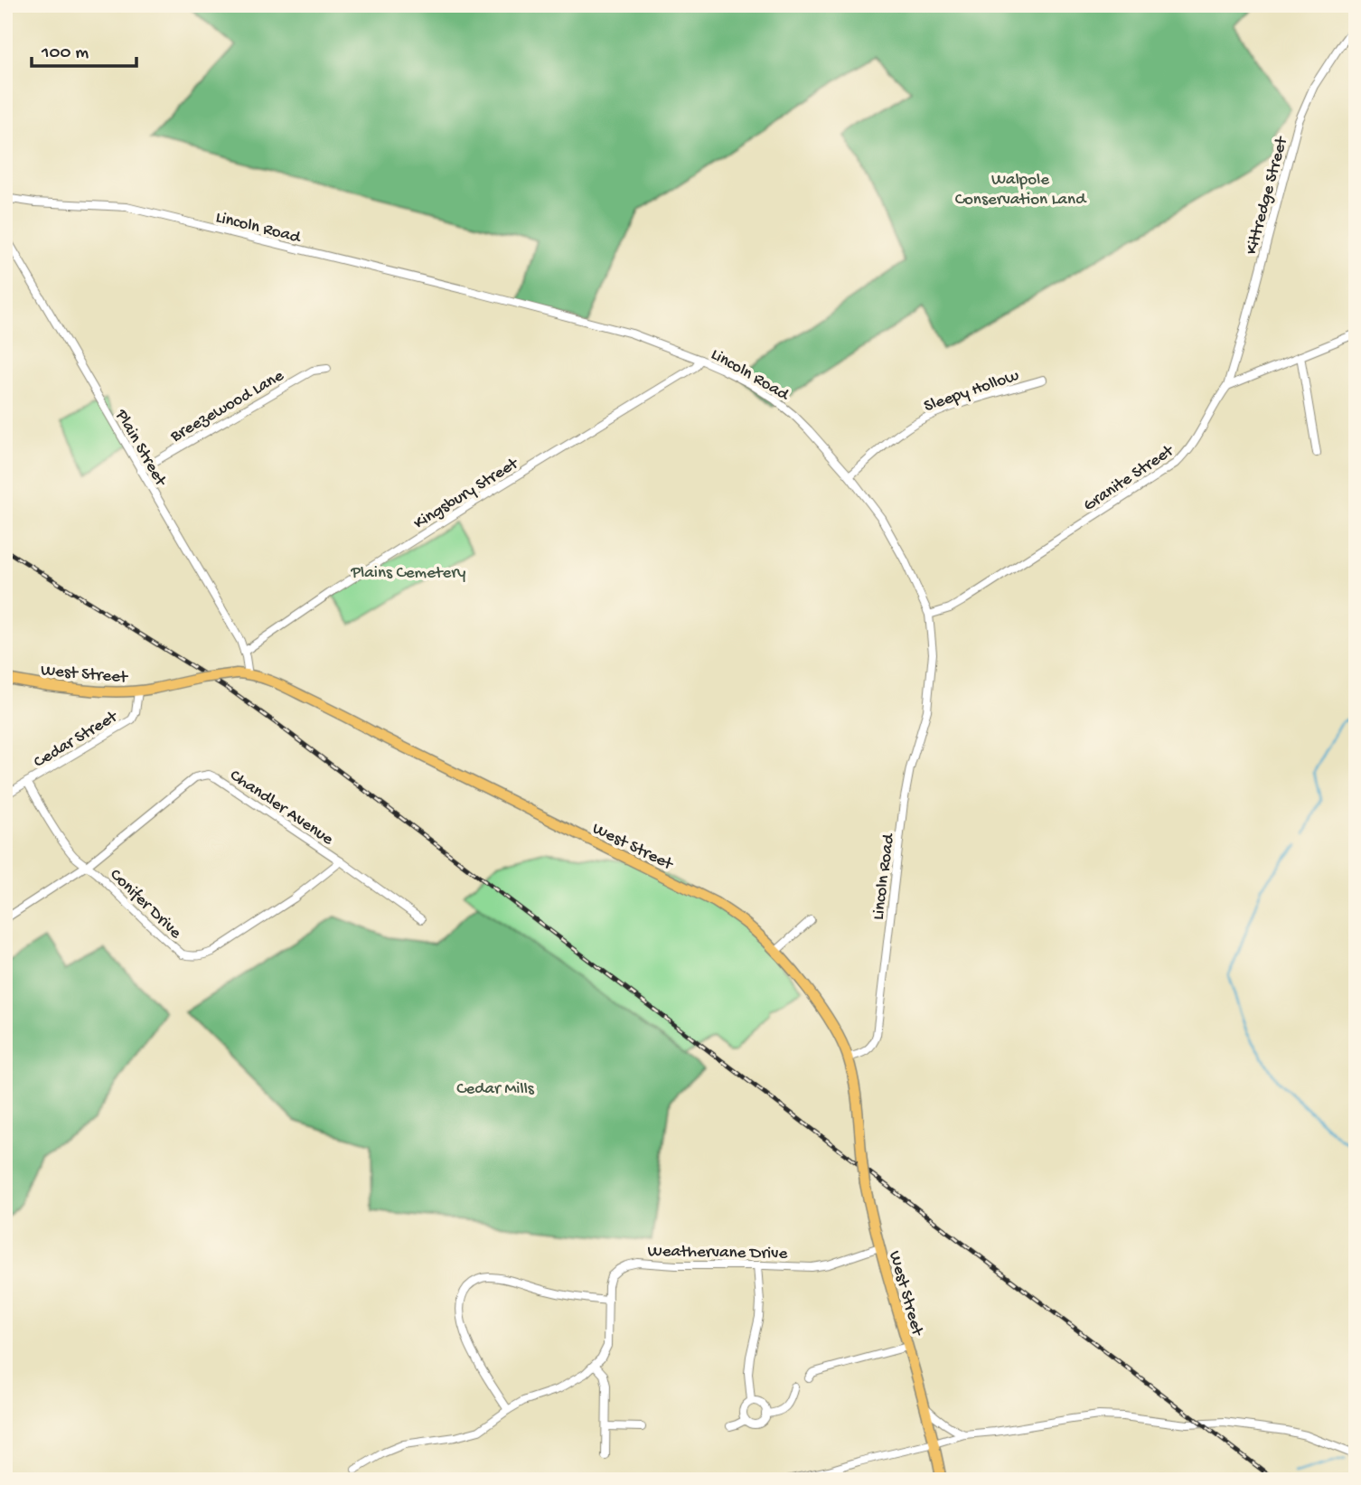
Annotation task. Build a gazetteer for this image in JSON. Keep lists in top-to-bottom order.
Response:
{
  "streets": {
    "main road": ["West Street"],
    "street": [
      "Kittredge Street",
      "Lincoln Road",
      "Sleepy Hollow",
      "Breezewood Lane",
      "Plain Street",
      "Granite Street",
      "Kingsbury Street",
      "Cedar Street",
      "Chandler Avenue",
      "Conifer Drive",
      "Weathervane Drive"
    ]
  },
  "crossings": [
    ["Kittredge Street", "Granite Street"],
    ["Lincoln Road", "Sleepy Hollow"],
    ["Lincoln Road", "Granite Street"],
    ["Lincoln Road", "Kingsbury Street"],
    ["Lincoln Road", "West Street"],
    ["Breezewood Lane", "Plain Street"],
    ["Plain Street", "Kingsbury Street"],
    ["Plain Street", "West Street"],
    ["West Street", "Cedar Street"],
    ["West Street", "Weathervane Drive"],
    ["Cedar Street", "Conifer Drive"],
    ["Chandler Avenue", "Conifer Drive"]
  ],
  "parks": ["Walpole Conservation Land", "Plains Cemetery", "Cedar Mills"],
  "scale_bar": "100 m"
}
